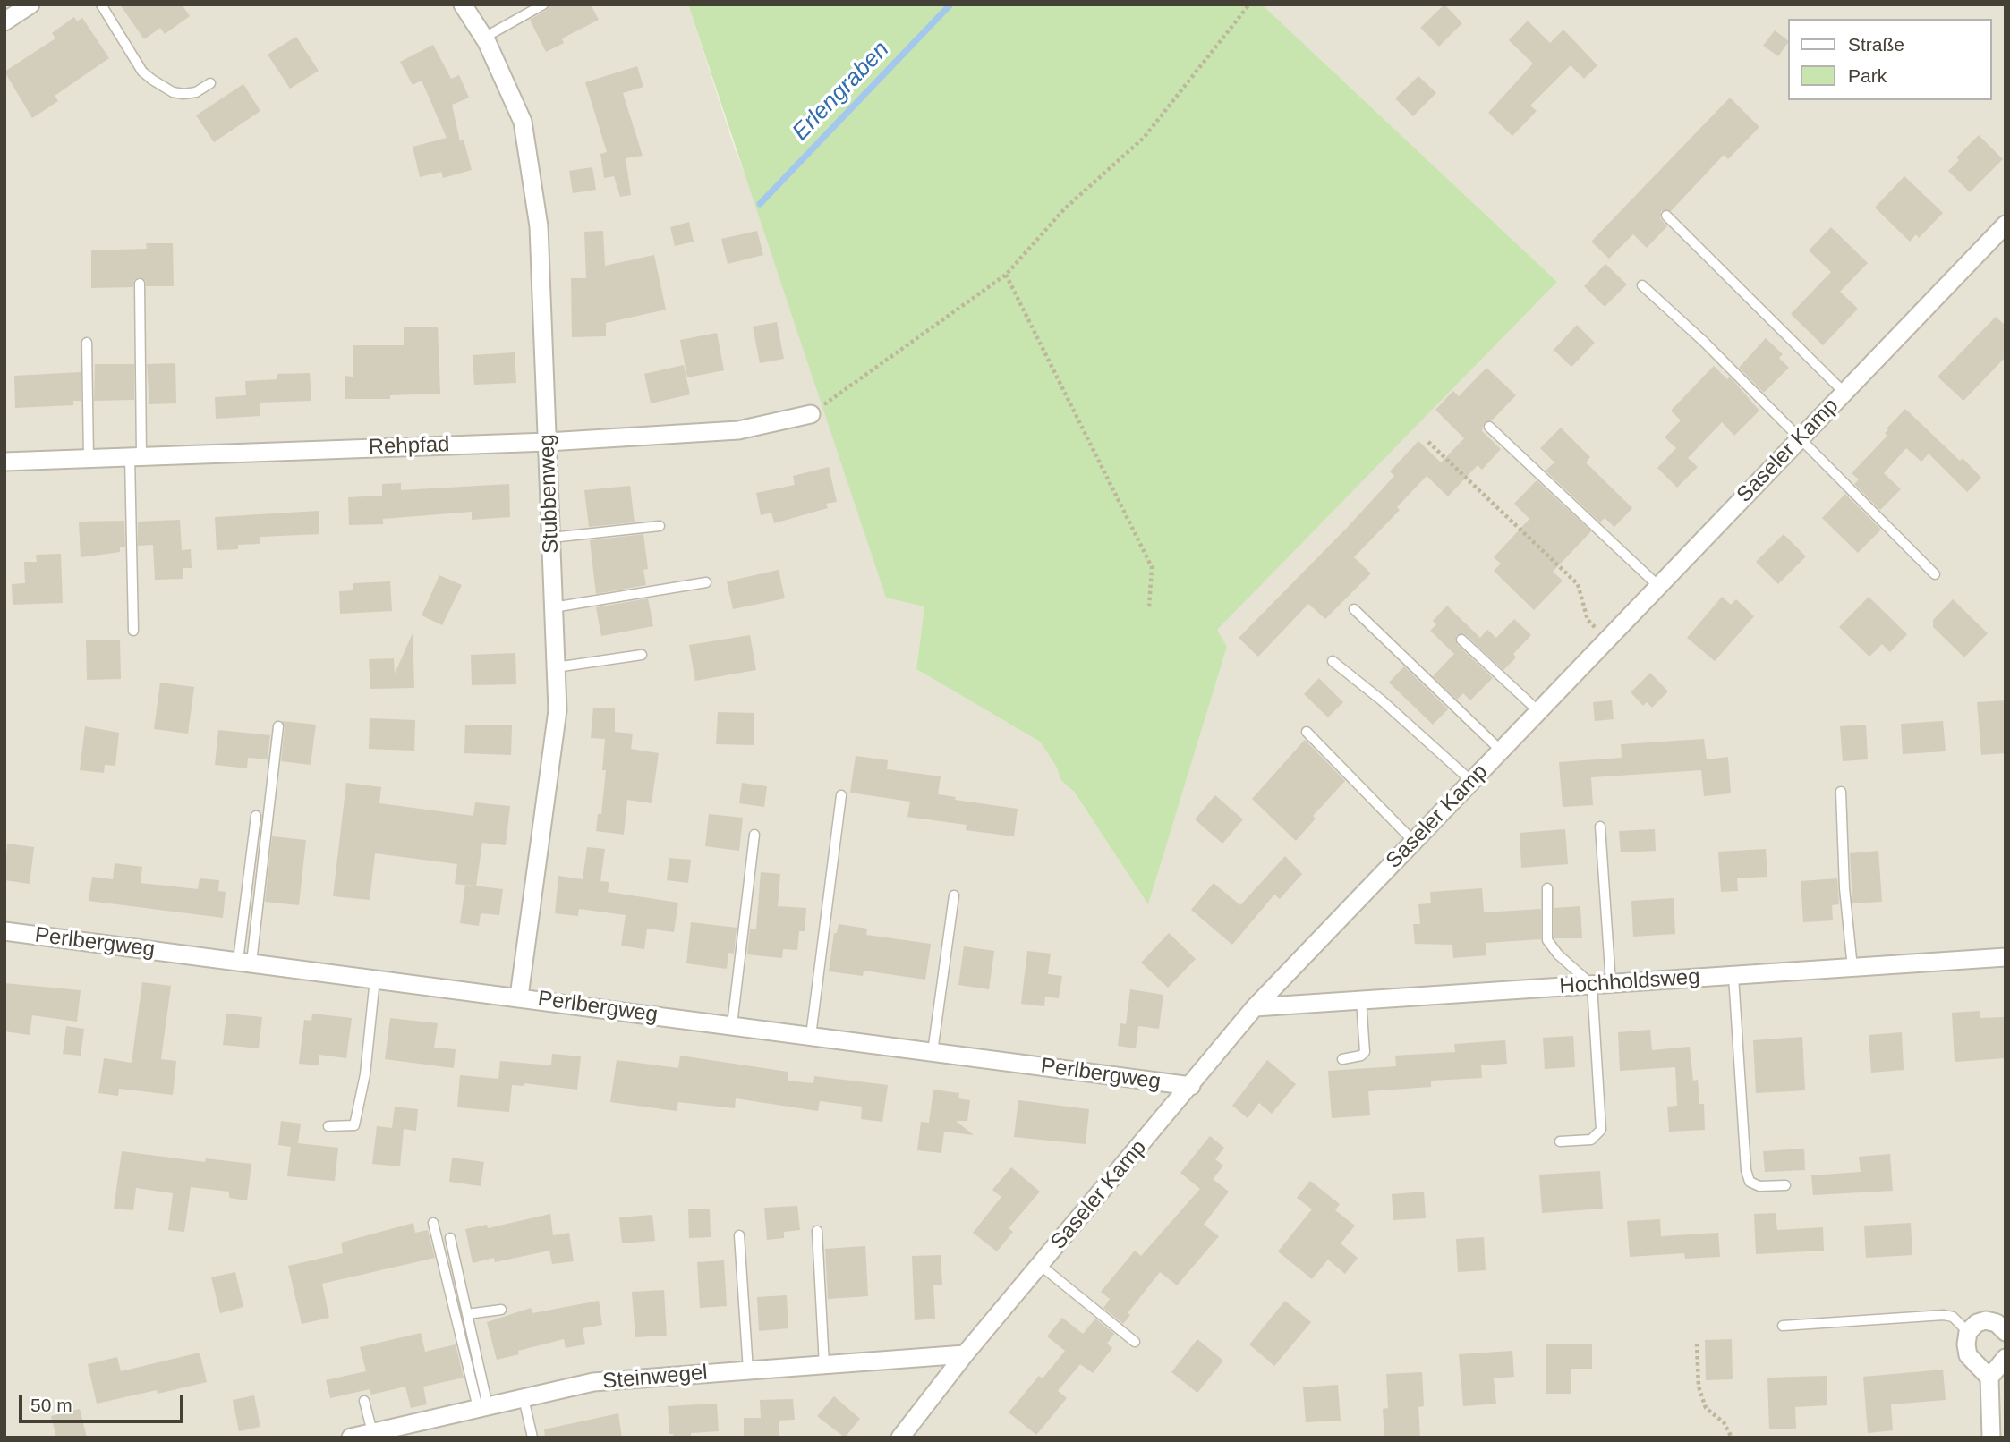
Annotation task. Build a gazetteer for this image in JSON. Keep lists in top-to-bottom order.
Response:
{
  "streets": {
    "street": [
      "Rehpfad",
      "Saseler Kamp",
      "Stubbenweg",
      "Perlbergweg",
      "Hochholdsweg",
      "Steinwegel"
    ]
  },
  "crossings": [
    ["Rehpfad", "Stubbenweg"],
    ["Saseler Kamp", "Perlbergweg"],
    ["Saseler Kamp", "Hochholdsweg"],
    ["Saseler Kamp", "Steinwegel"],
    ["Stubbenweg", "Perlbergweg"]
  ],
  "water": ["Erlengraben"],
  "legend": ["Straße", "Park"],
  "scale_bar": "50 m"
}
